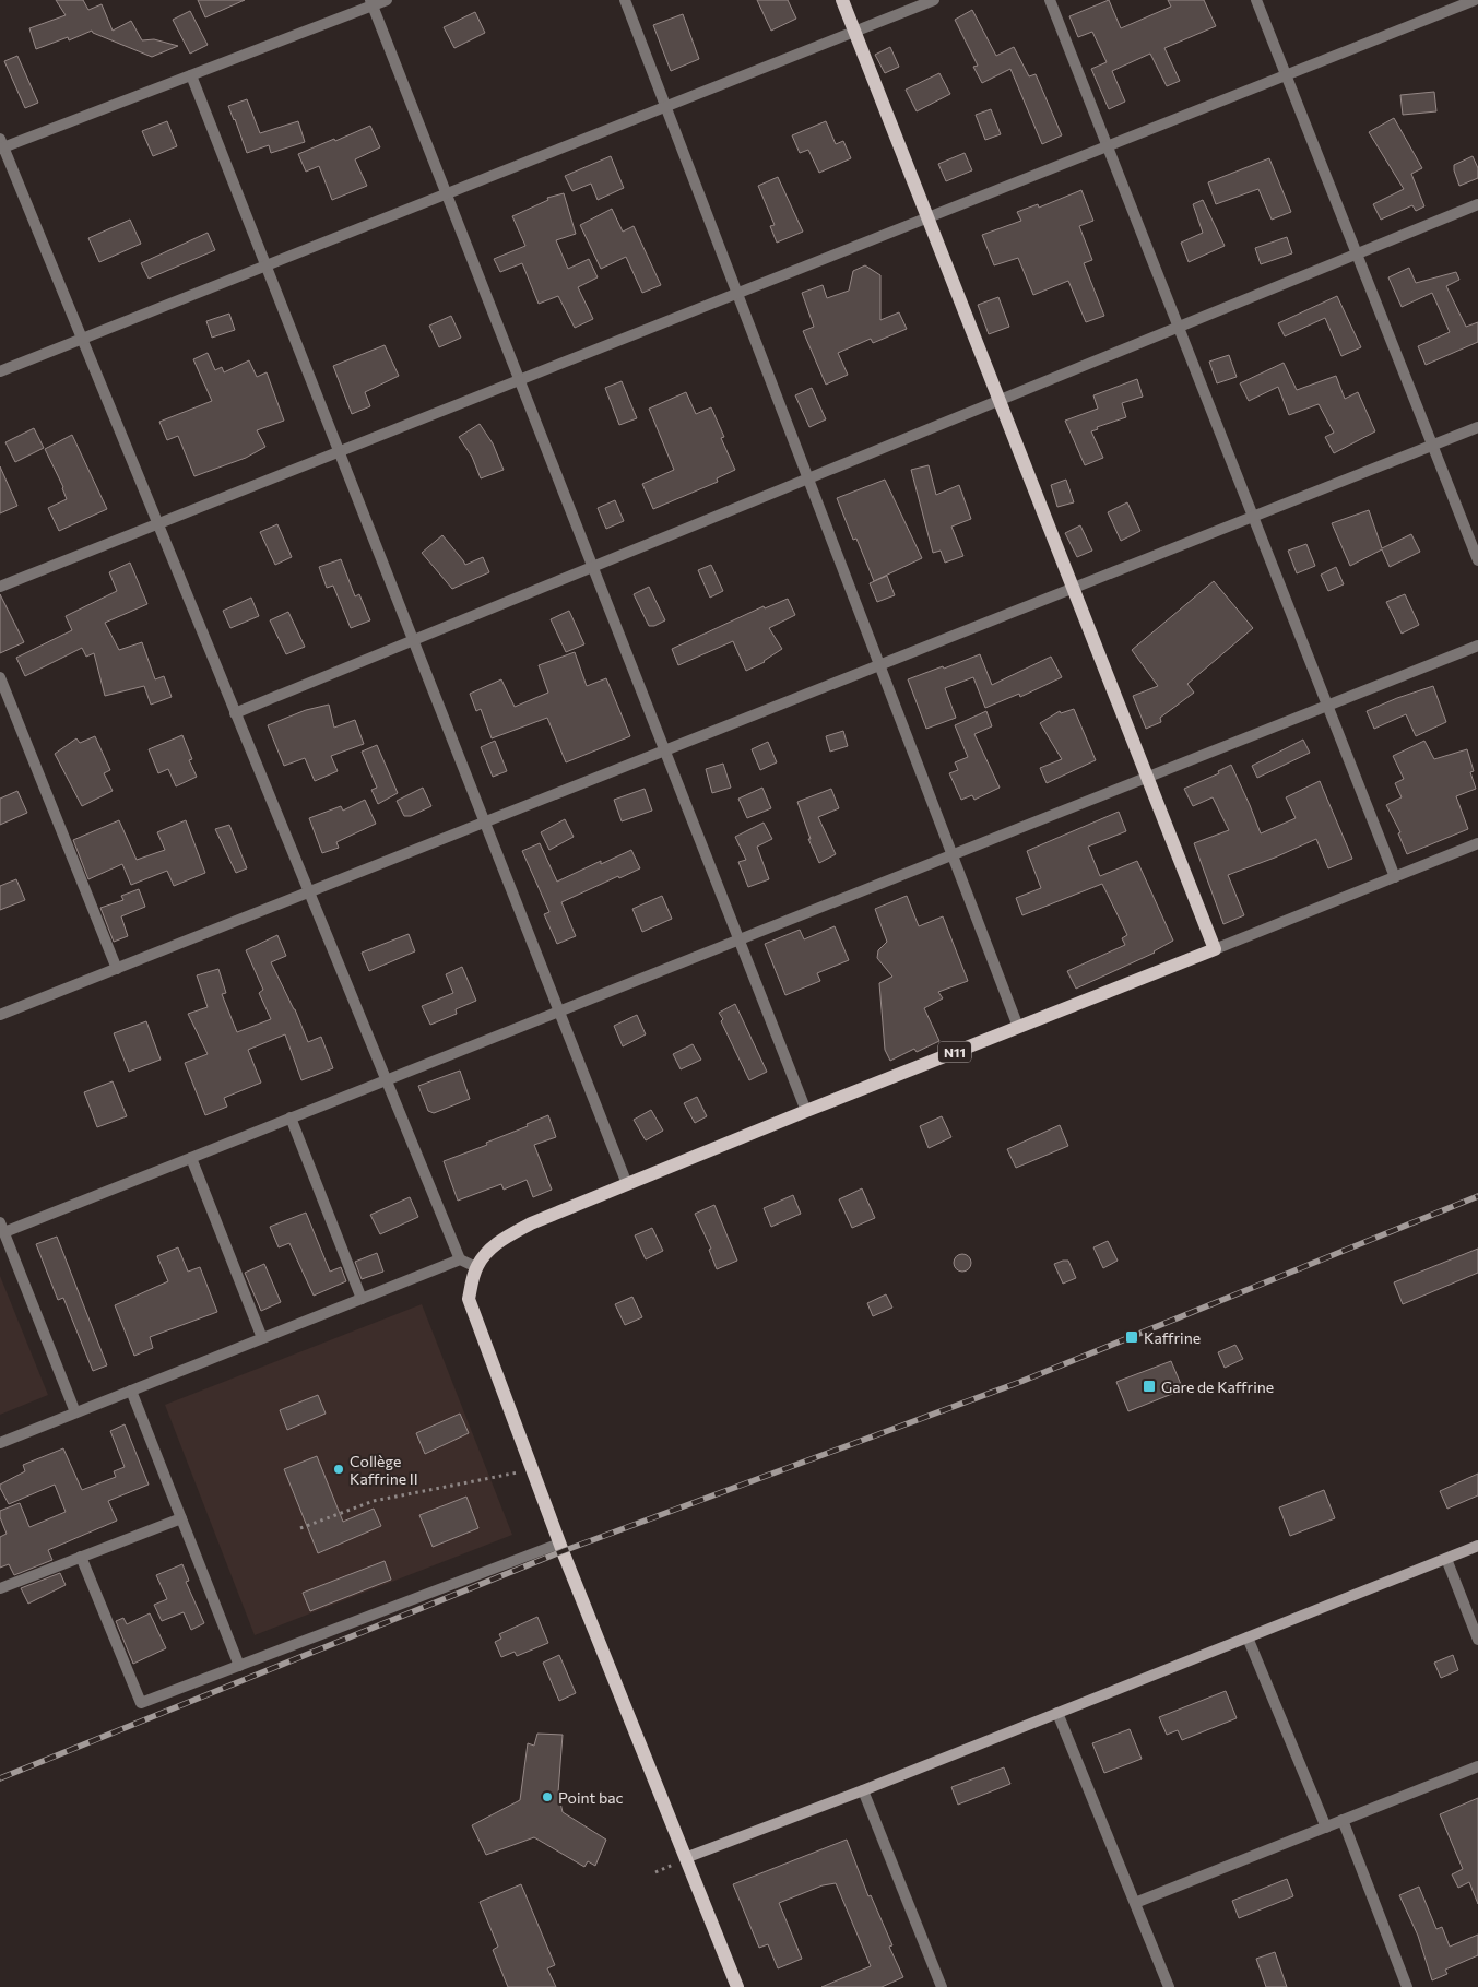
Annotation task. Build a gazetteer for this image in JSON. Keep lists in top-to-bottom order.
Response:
{
  "streets": {
    "main road": ["N11"]
  },
  "places": {
    "transit": ["Kaffrine", "Gare de Kaffrine"],
    "other": ["Collège Kaffrine II", "Point bac"]
  }
}
